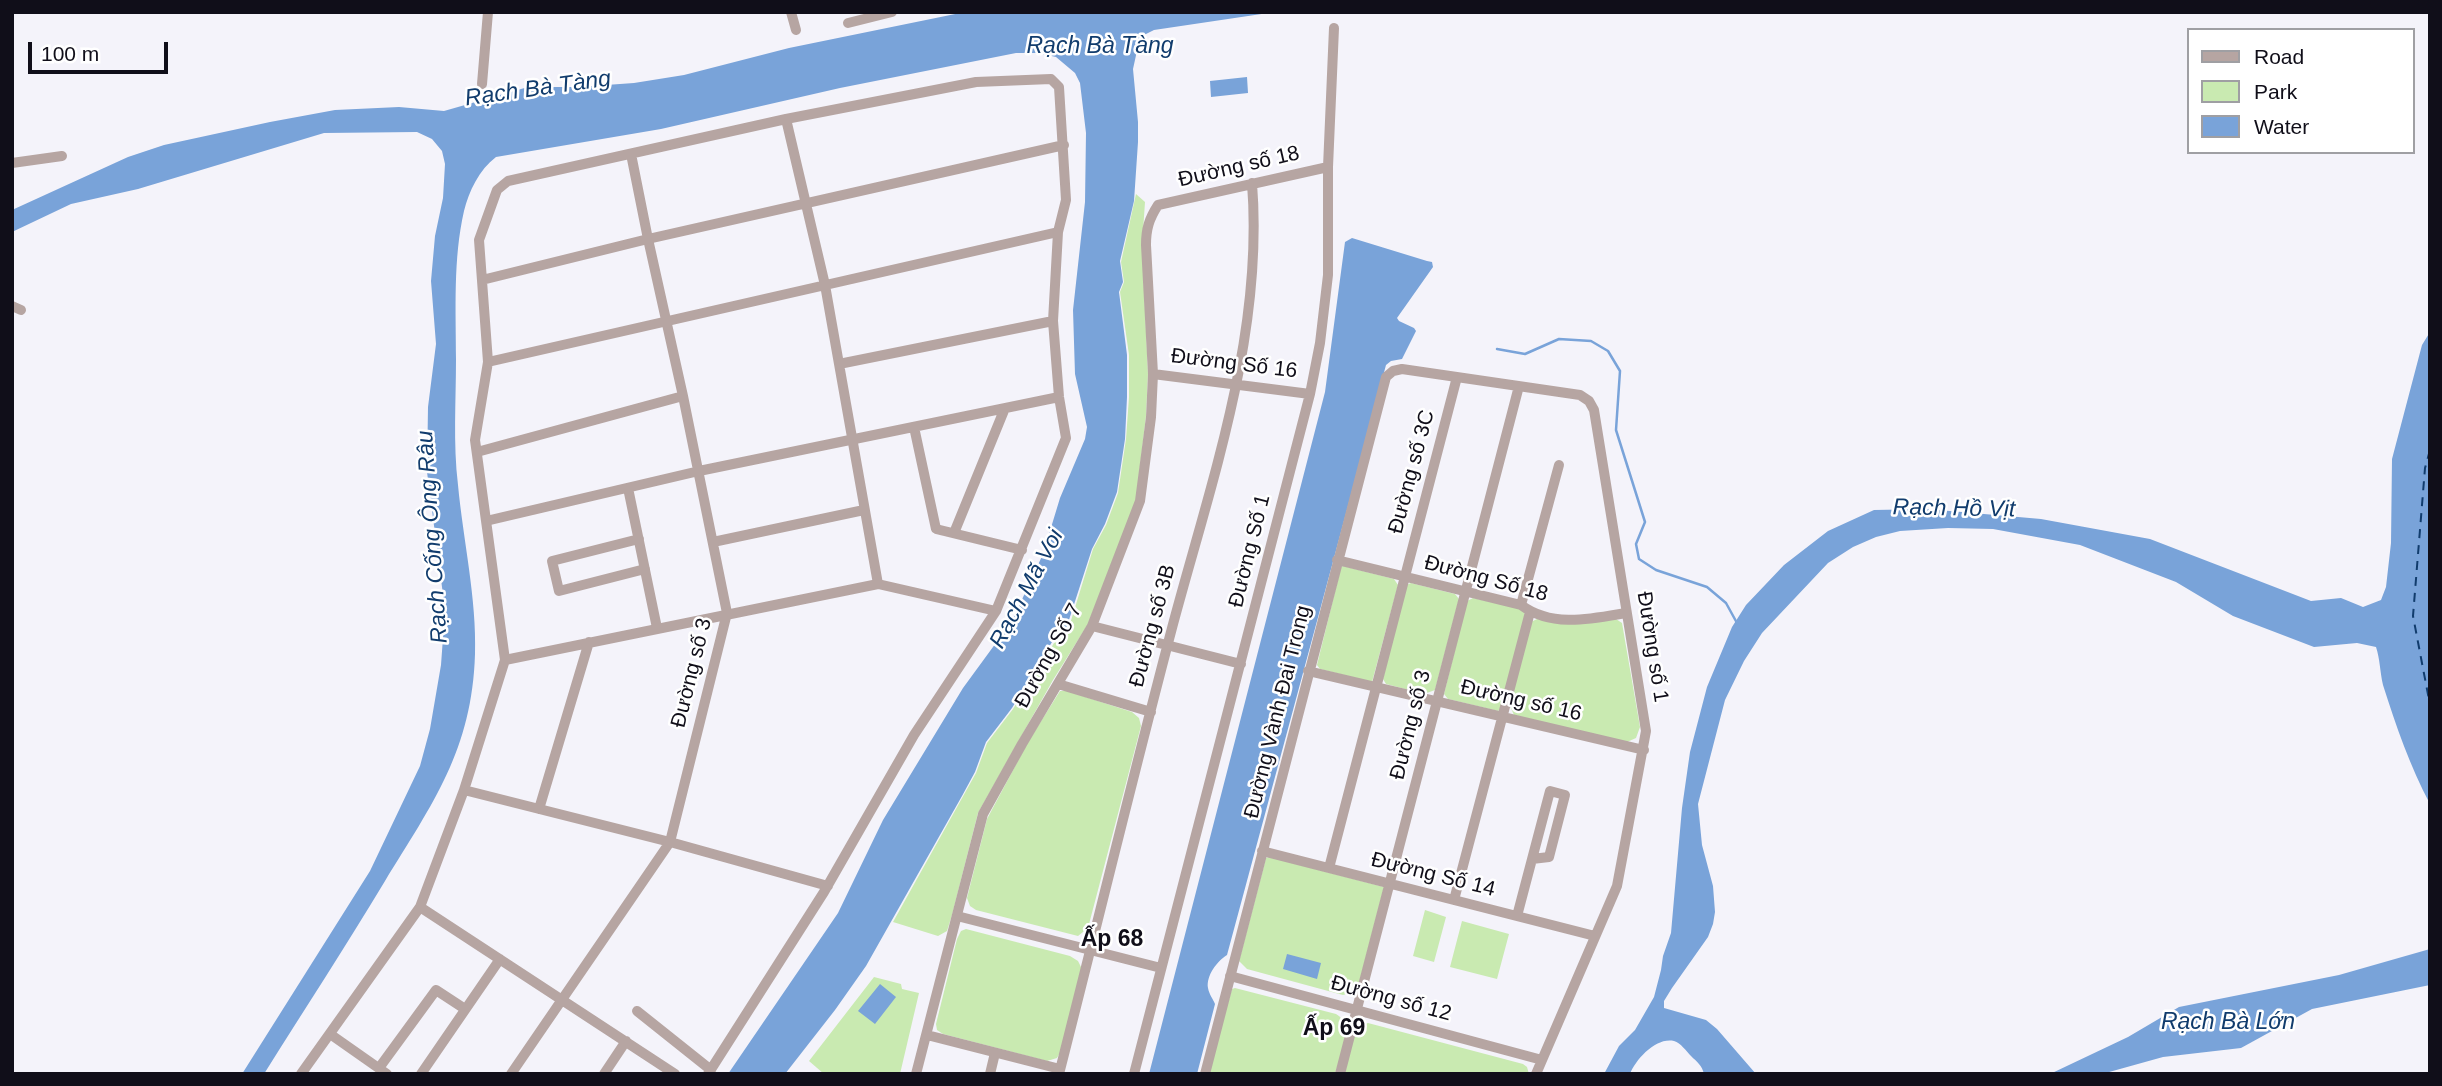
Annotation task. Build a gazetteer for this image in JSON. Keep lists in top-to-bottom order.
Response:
{
  "streets": {
    "street": [
      "Đường số 18",
      "Đường Số 16",
      "Đường số 3C",
      "Đường Số 1",
      "Đường Số 18",
      "Đường số 3B",
      "Đường số 1",
      "Đường Số 7",
      "Đường số 3",
      "Đường số 16",
      "Đường Vành Đai Trong",
      "Đường Số 14",
      "Đường số 12"
    ]
  },
  "crossings": [
    ["Đường số 18", "Đường Số 1"],
    ["Đường số 18", "Đường số 3B"],
    ["Đường số 18", "Đường Số 7"],
    ["Đường Số 16", "Đường Số 1"],
    ["Đường Số 16", "Đường số 3B"],
    ["Đường Số 16", "Đường Số 7"],
    ["Đường số 3C", "Đường Số 18"],
    ["Đường số 3C", "Đường số 1"],
    ["Đường Số 18", "Đường số 1"],
    ["Đường Số 18", "Đường số 3"],
    ["Đường Số 18", "Đường Vành Đai Trong"],
    ["Đường số 1", "Đường số 3"],
    ["Đường số 1", "Đường số 16"],
    ["Đường số 1", "Đường Vành Đai Trong"],
    ["Đường số 1", "Đường Số 14"],
    ["Đường số 1", "Đường số 12"],
    ["Đường số 3", "Đường số 16"],
    ["Đường số 3", "Đường Số 14"],
    ["Đường số 3", "Đường số 12"],
    ["Đường số 16", "Đường Vành Đai Trong"],
    ["Đường Vành Đai Trong", "Đường Số 14"],
    ["Đường Vành Đai Trong", "Đường số 12"]
  ],
  "districts": ["Ấp 68", "Ấp 69"],
  "water": [
    "Rạch Bà Tàng",
    "Rạch Hồ Vịt",
    "Rạch Cống Ông Râu",
    "Rạch Mã Voi",
    "Rạch Bà Lớn"
  ],
  "legend": ["Road", "Park", "Water"],
  "scale_bar": "100 m"
}
